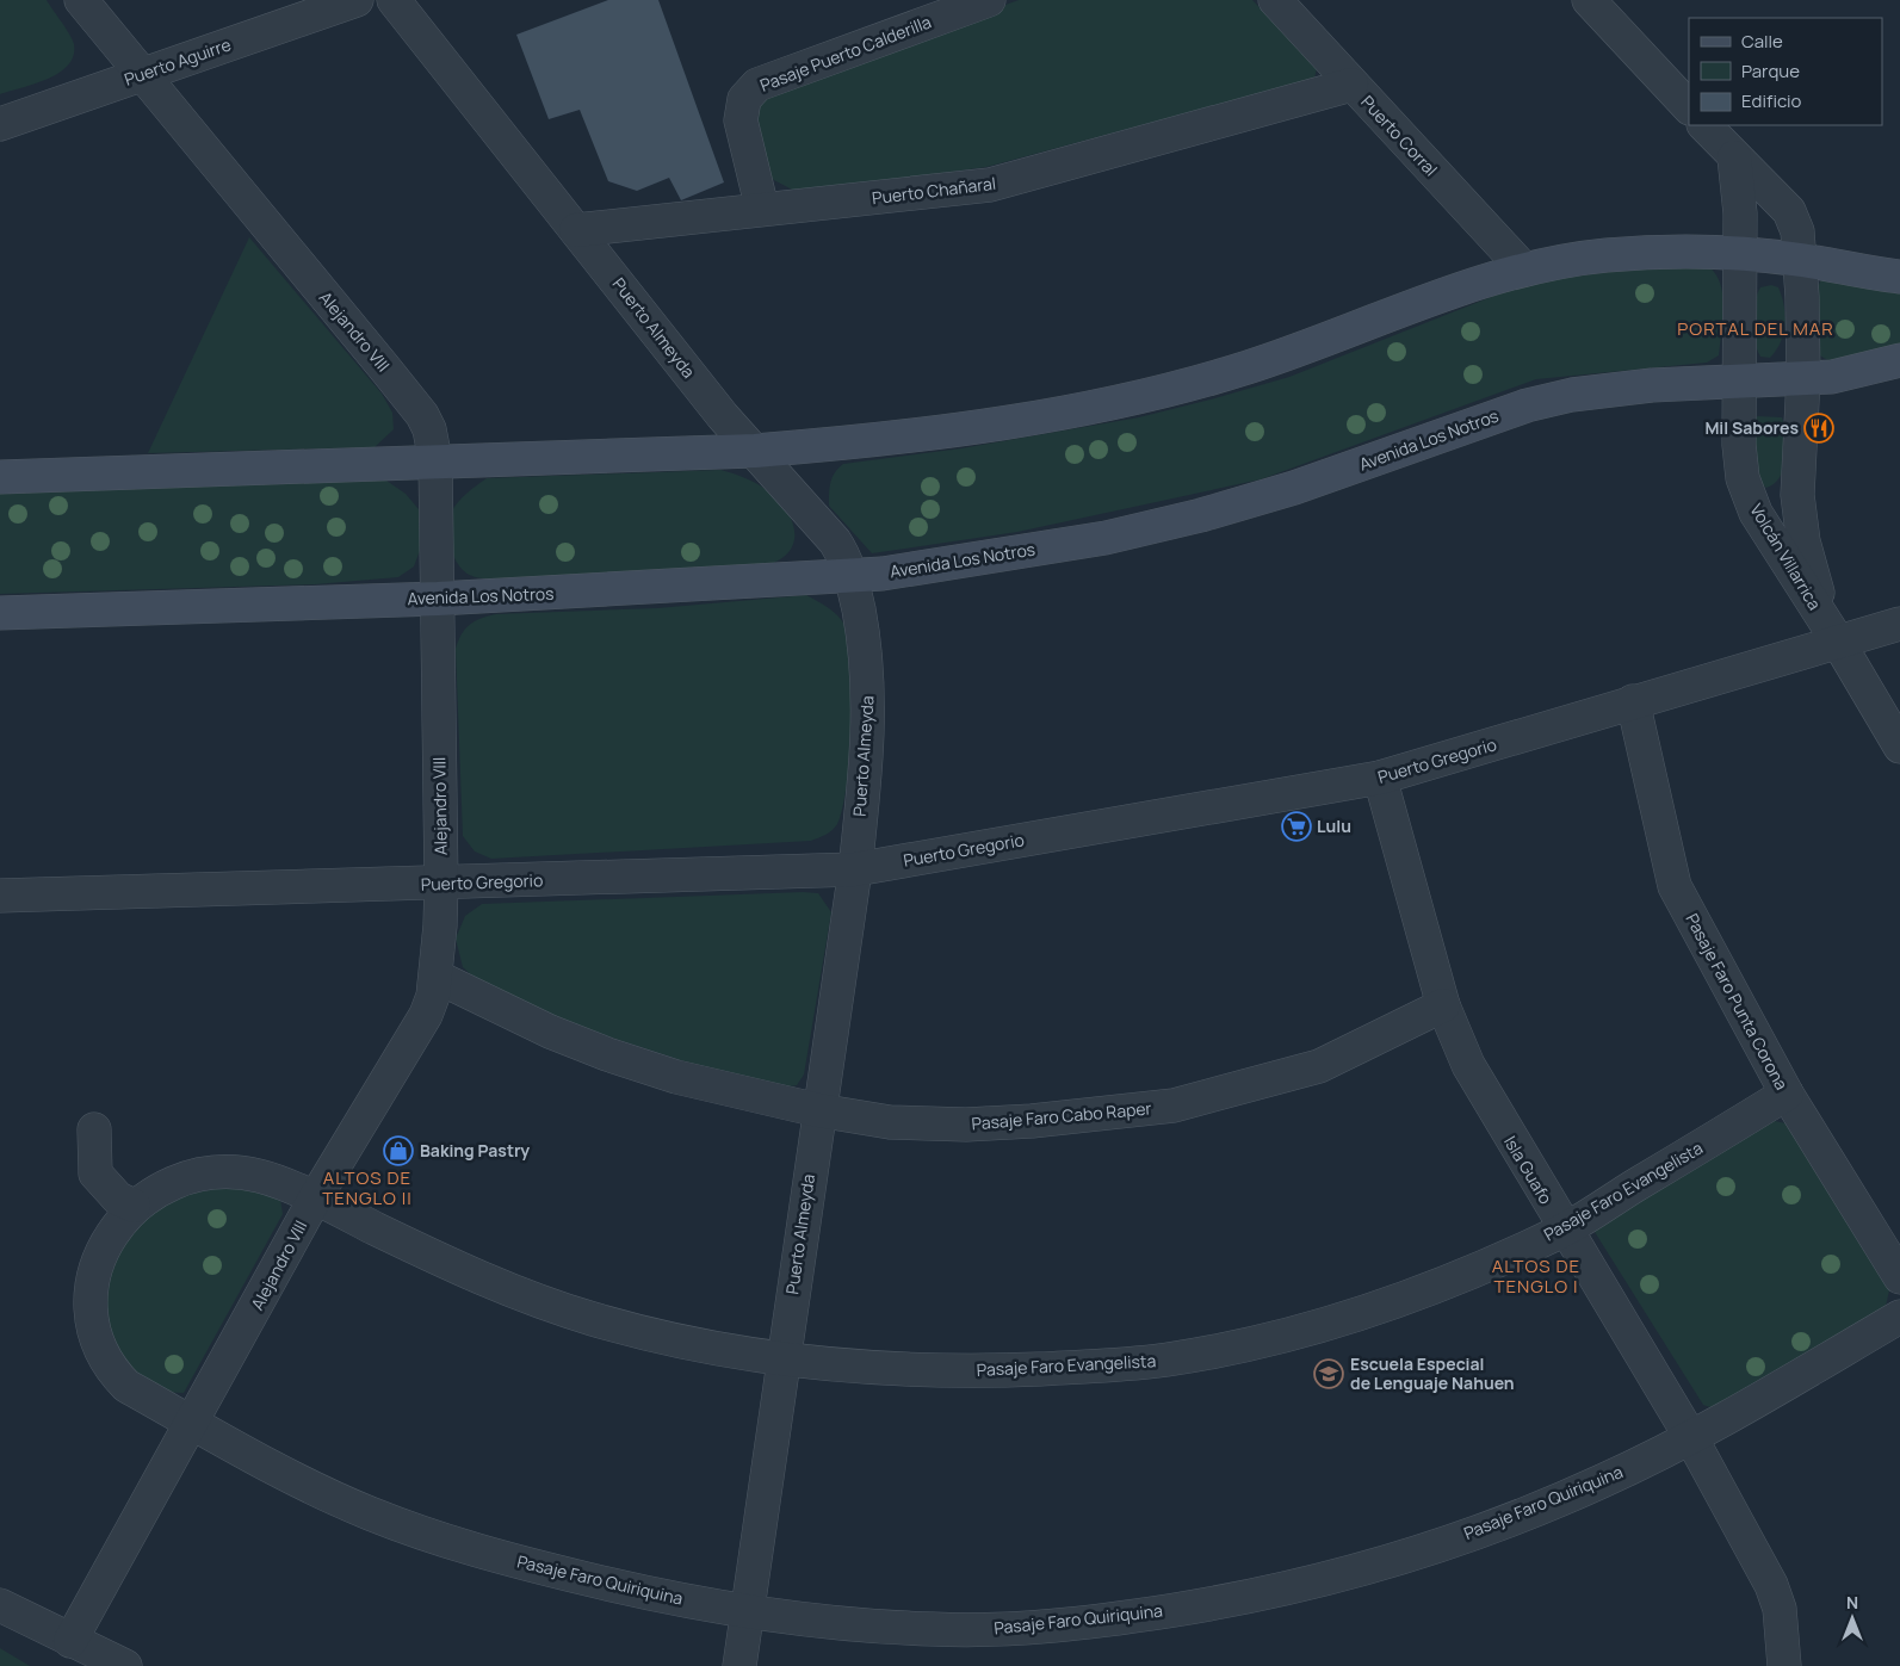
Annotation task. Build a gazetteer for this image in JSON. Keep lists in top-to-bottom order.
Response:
{
  "streets": {
    "main road": ["Avenida Los Notros"],
    "street": [
      "Pasaje Puerto Calderilla",
      "Puerto Aguirre",
      "Puerto Corral",
      "Puerto Chañaral",
      "Puerto Almeyda",
      "Alejandro VIII",
      "Volcán Villarrica",
      "Puerto Gregorio",
      "Pasaje Faro Punta Corona",
      "Pasaje Faro Cabo Raper",
      "Isla Guafo",
      "Pasaje Faro Evangelista",
      "Pasaje Faro Quiriquina"
    ]
  },
  "crossings": [
    ["Pasaje Puerto Calderilla", "Puerto Chañaral"],
    ["Puerto Aguirre", "Alejandro VIII"],
    ["Puerto Corral", "Puerto Chañaral"],
    ["Puerto Chañaral", "Puerto Almeyda"],
    ["Puerto Almeyda", "Avenida Los Notros"],
    ["Puerto Almeyda", "Puerto Gregorio"],
    ["Puerto Almeyda", "Pasaje Faro Cabo Raper"],
    ["Puerto Almeyda", "Pasaje Faro Evangelista"],
    ["Puerto Almeyda", "Pasaje Faro Quiriquina"],
    ["Alejandro VIII", "Avenida Los Notros"],
    ["Alejandro VIII", "Puerto Gregorio"],
    ["Alejandro VIII", "Pasaje Faro Cabo Raper"],
    ["Alejandro VIII", "Pasaje Faro Evangelista"],
    ["Alejandro VIII", "Pasaje Faro Quiriquina"],
    ["Avenida Los Notros", "Volcán Villarrica"],
    ["Volcán Villarrica", "Puerto Gregorio"],
    ["Puerto Gregorio", "Pasaje Faro Punta Corona"],
    ["Puerto Gregorio", "Isla Guafo"],
    ["Pasaje Faro Punta Corona", "Pasaje Faro Evangelista"],
    ["Pasaje Faro Cabo Raper", "Isla Guafo"],
    ["Isla Guafo", "Pasaje Faro Evangelista"],
    ["Isla Guafo", "Pasaje Faro Quiriquina"],
    ["Pasaje Faro Evangelista", "Pasaje Faro Quiriquina"]
  ],
  "districts": ["PORTAL DEL MAR", "ALTOS DE TENGLO II", "ALTOS DE TENGLO I"],
  "places": {
    "restaurant": ["Mil Sabores"],
    "supermarket": ["Lulu"],
    "shop": ["Baking Pastry"],
    "school or university": ["Escuela Especial de Lenguaje Nahuen"]
  },
  "legend": ["Calle", "Parque", "Edificio"],
  "north": "top"
}
